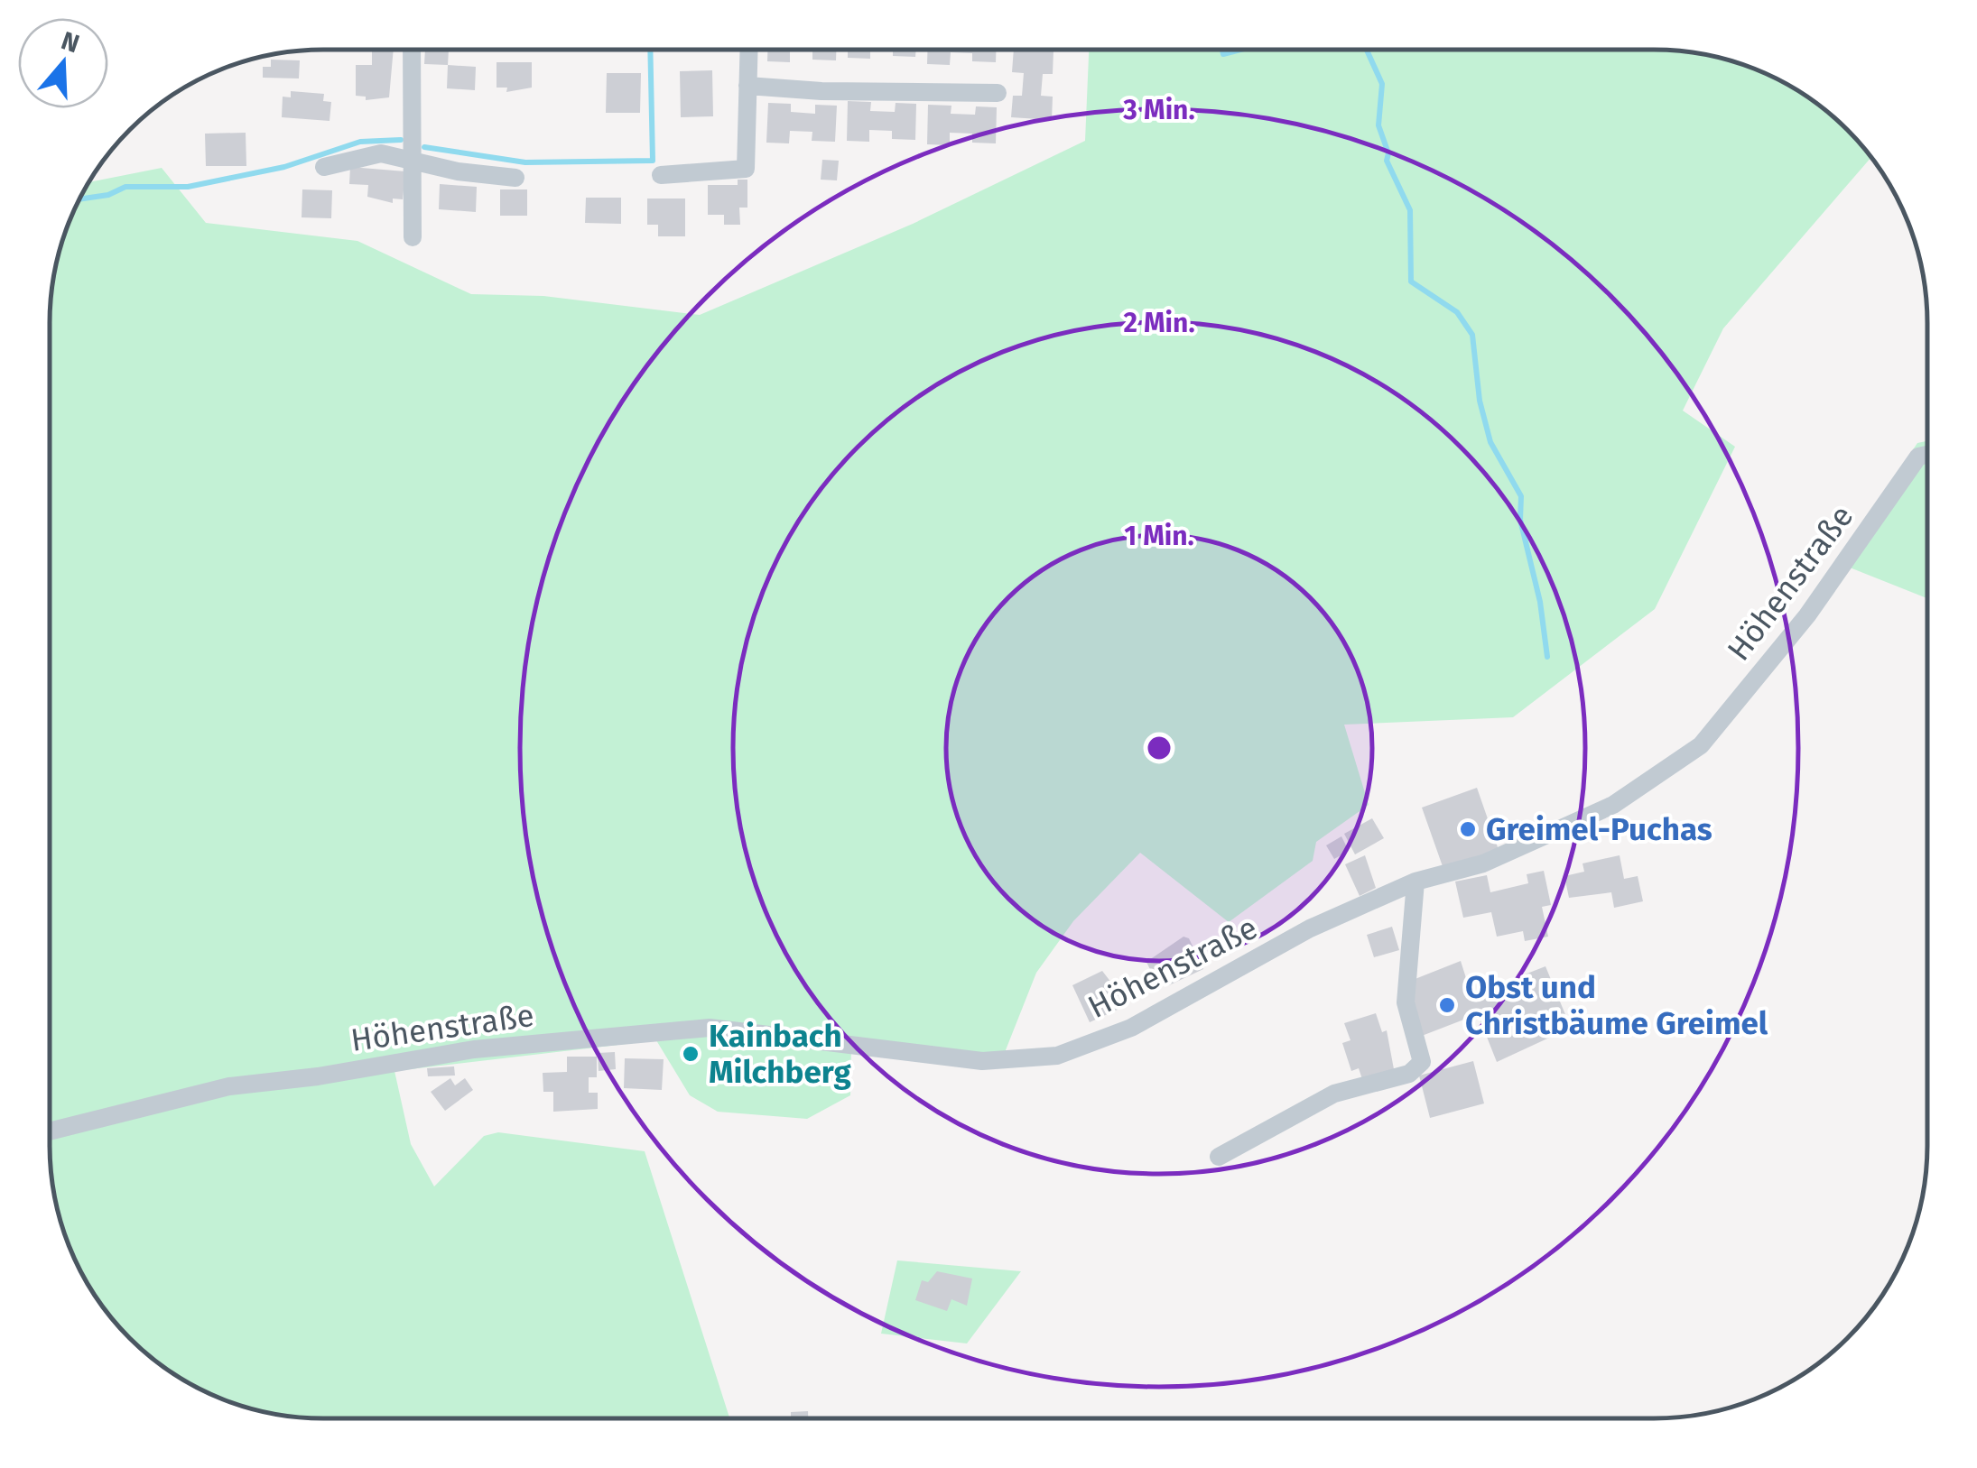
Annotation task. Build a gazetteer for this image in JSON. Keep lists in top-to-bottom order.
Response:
{
  "streets": {
    "street": ["Höhenstraße"]
  },
  "places": ["Greimel-Puchas", "Obst und Christbäume Greimel", "Kainbach Milchberg"],
  "north": "top",
  "rings": ["3 Min.", "2 Min.", "1 Min."]
}
